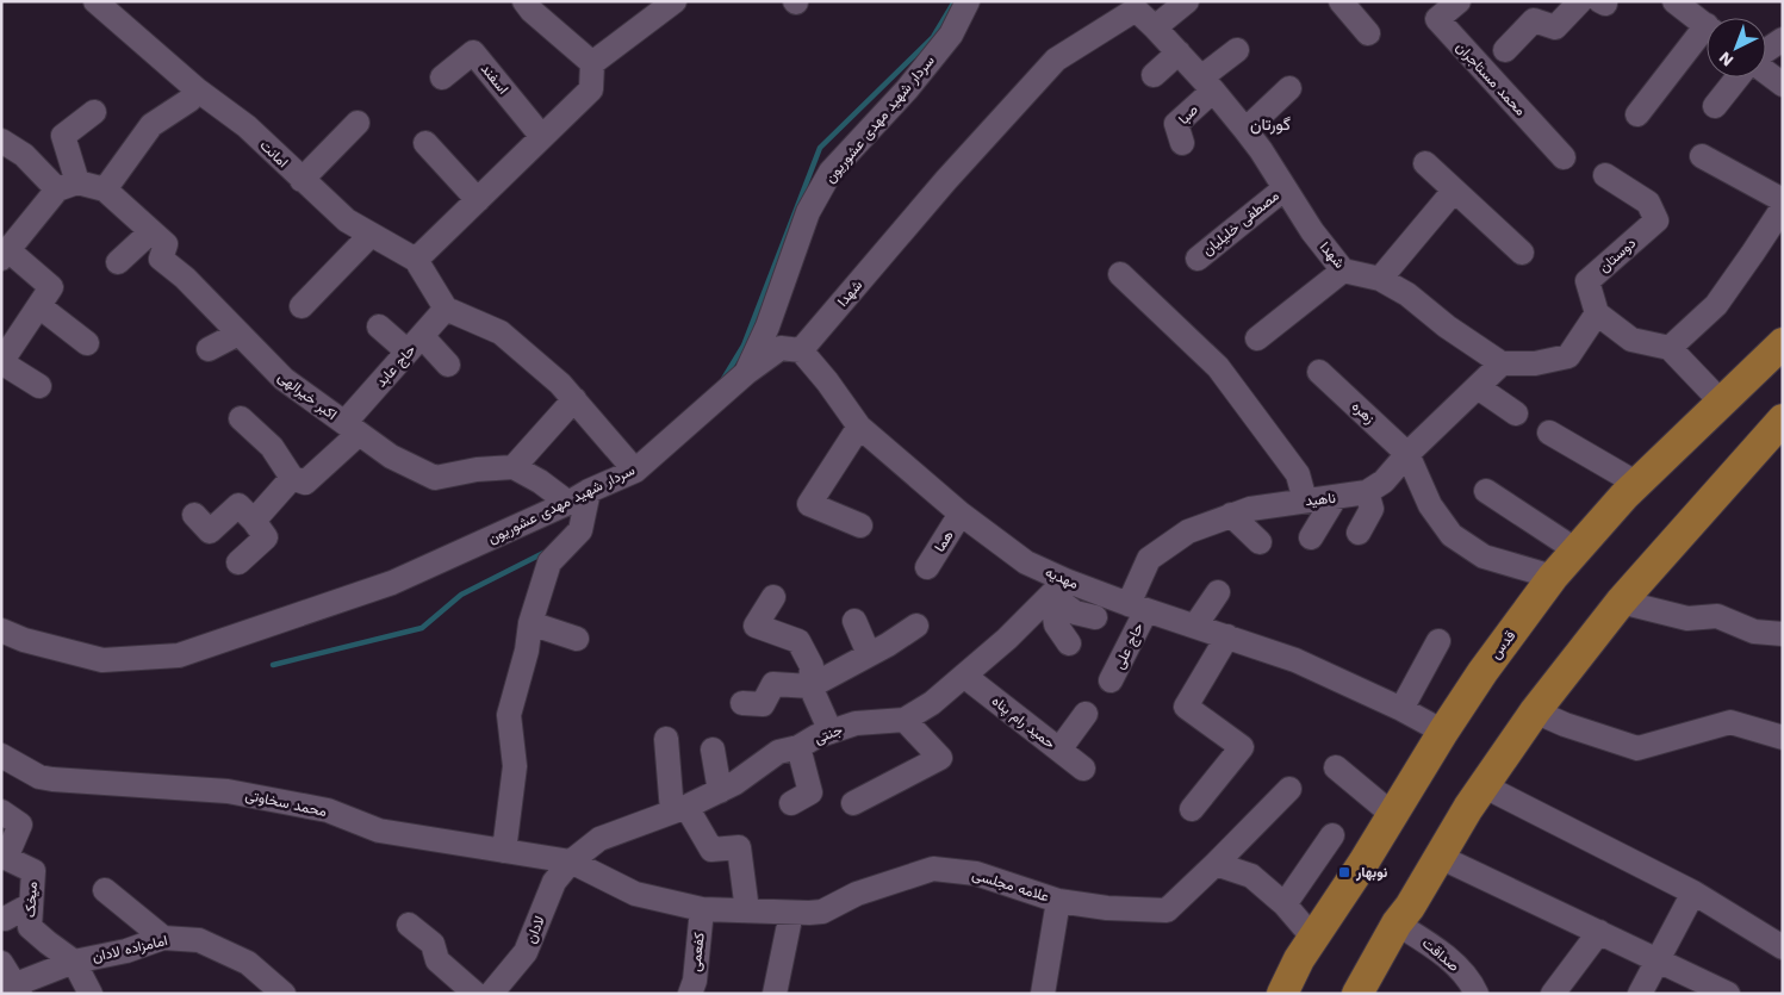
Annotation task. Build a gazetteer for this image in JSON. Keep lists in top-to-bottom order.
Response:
{
  "streets": {
    "main road": ["قدس"],
    "street": [
      "اسفند",
      "محمد مستاجران",
      "صبا",
      "سردار شهید مهدی عشوریون",
      "امانت",
      "مصطفی خلیلیان",
      "شهدا",
      "دوستان",
      "حاج عابد",
      "اکبر خیرالهی",
      "زهره",
      "ناهید",
      "هما",
      "مهدیه",
      "حاج علی",
      "حمید رام پناه",
      "جنتی",
      "محمد سخاوتی",
      "علامه مجلسی",
      "میخک",
      "لادان",
      "امامزاده لادان",
      "کفعمی",
      "صداقت"
    ]
  },
  "crossings": [
    ["صبا", "شهدا"],
    ["امانت", "حاج عابد"],
    ["مصطفی خلیلیان", "شهدا"],
    ["شهدا", "ناهید"],
    ["شهدا", "مهدیه"],
    ["حاج عابد", "اکبر خیرالهی"],
    ["زهره", "ناهید"],
    ["ناهید", "مهدیه"],
    ["ناهید", "حاج علی"],
    ["هما", "مهدیه"],
    ["مهدیه", "قدس"],
    ["مهدیه", "حاج علی"],
    ["مهدیه", "جنتی"],
    ["حمید رام پناه", "جنتی"],
    ["جنتی", "محمد سخاوتی"],
    ["جنتی", "علامه مجلسی"],
    ["جنتی", "لادان"],
    ["محمد سخاوتی", "علامه مجلسی"],
    ["محمد سخاوتی", "لادان"],
    ["علامه مجلسی", "لادان"],
    ["علامه مجلسی", "کفعمی"],
    ["میخک", "امامزاده لادان"]
  ],
  "districts": ["گورتان"],
  "places": {
    "transit": ["نوبهار"]
  },
  "north": "bottom left"
}
